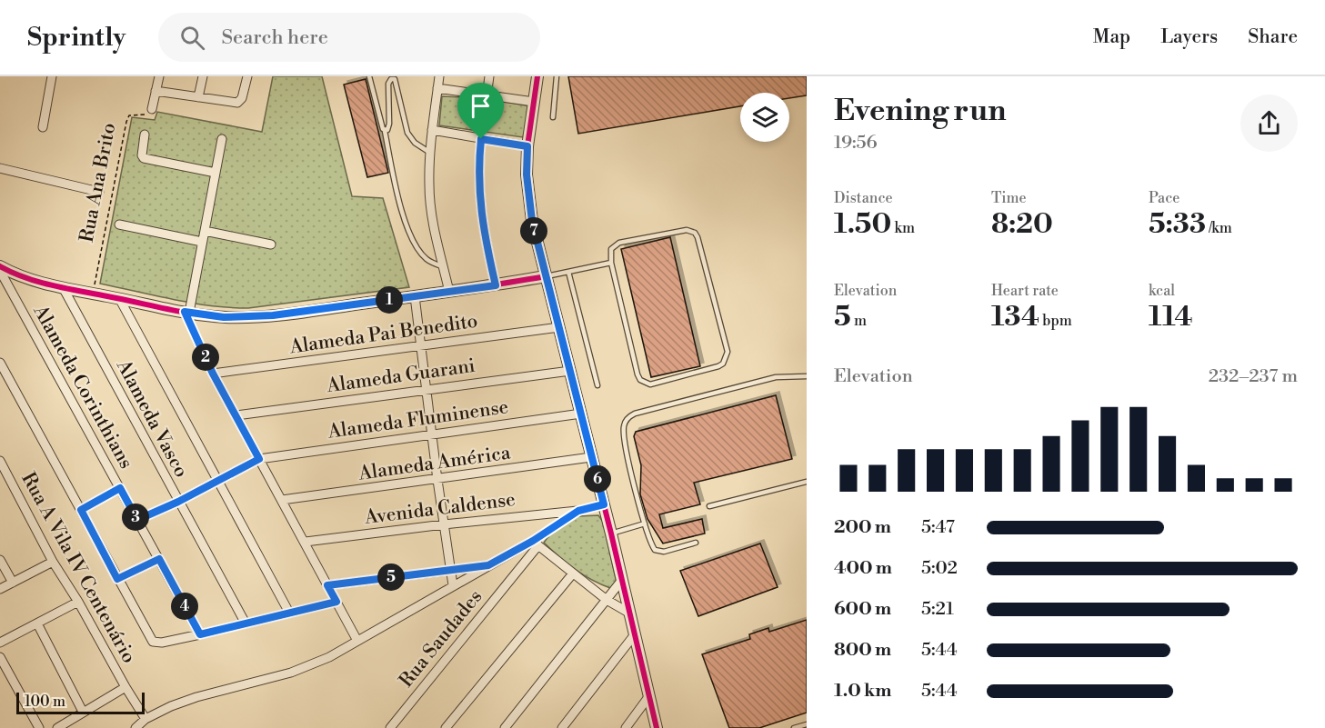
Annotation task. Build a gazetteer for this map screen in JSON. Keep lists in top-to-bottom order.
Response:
{
  "streets": {
    "street": [
      "Alameda Pai Benedito",
      "Alameda Guarani",
      "Alameda Corinthians",
      "Alameda Vasco",
      "Alameda Fluminense",
      "Alameda América",
      "Avenida Caldense",
      "Rua A Vila IV Centenário",
      "Rua Saudades"
    ],
    "path": ["Rua Ana Brito"]
  },
  "crossings": [
    ["Alameda Corinthians", "Alameda Fluminense"],
    ["Alameda Vasco", "Alameda Fluminense"]
  ],
  "scale_bar": "100 m",
  "page": {
    "header": "Sprintly",
    "search": "Search here",
    "nav": ["Map", "Layers", "Share"],
    "heading": ["Evening run", "19:56"],
    "stats": [
      ["Distance", "1.50 km"],
      ["Time", "8:20"],
      ["Pace", "5:33 /km"],
      ["Elevation", "5 m"],
      ["Heart rate", "134 bpm"],
      ["kcal", "114"]
    ],
    "pins": [
      "7",
      "1",
      "2",
      "6",
      "3",
      "5",
      "4"
    ],
    "chart": ["Elevation", "232–237 m"],
    "list": [
      {
        "name": "200 m",
        "note": "5:47"
      },
      {
        "name": "400 m",
        "note": "5:02"
      },
      {
        "name": "600 m",
        "note": "5:21"
      },
      {
        "name": "800 m",
        "note": "5:44"
      },
      {
        "name": "1.0 km",
        "note": "5:44"
      }
    ],
    "scale": "100 m"
  }
}
